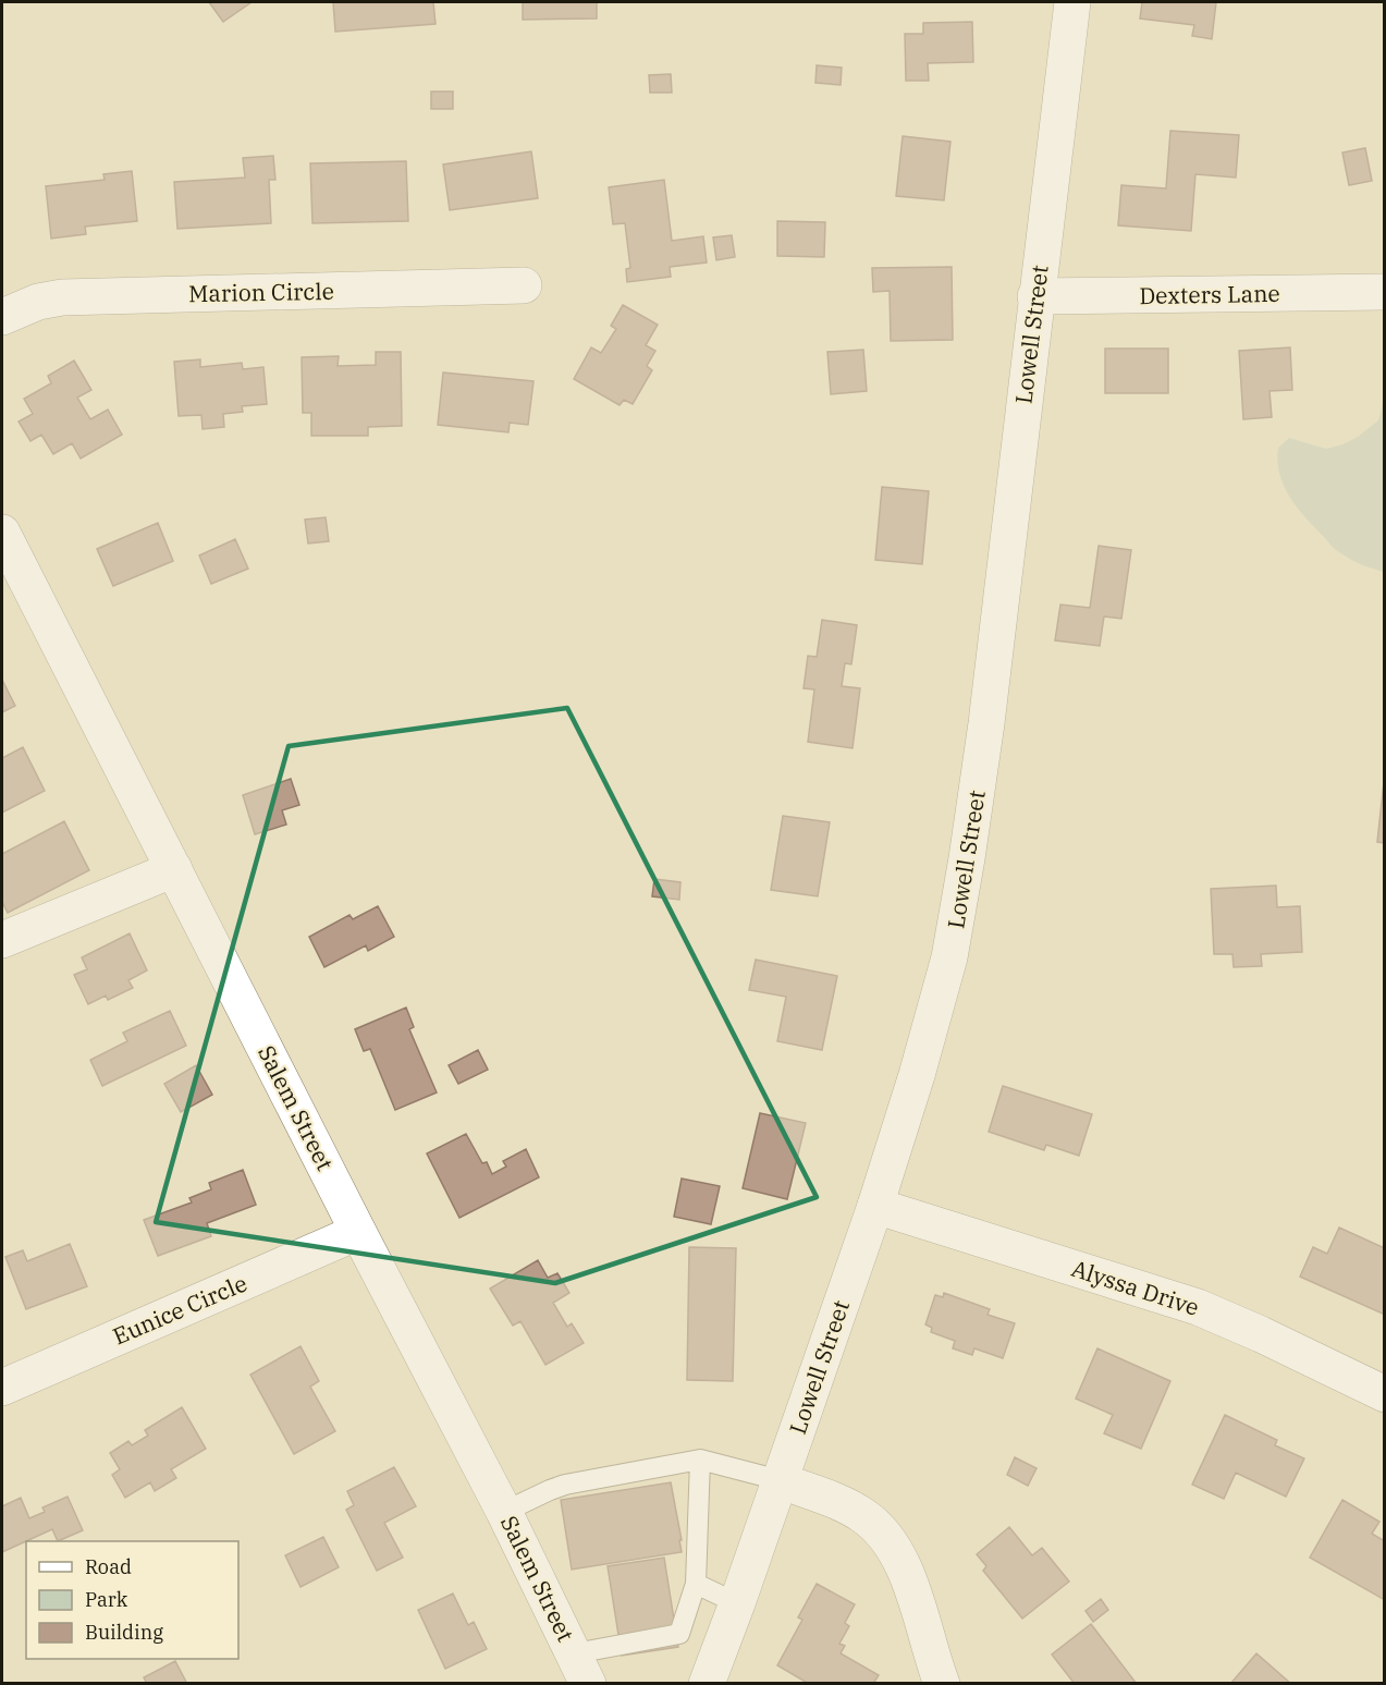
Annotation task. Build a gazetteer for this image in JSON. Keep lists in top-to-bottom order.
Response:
{
  "streets": {
    "main road": [
      "Marion Circle",
      "Dexters Lane",
      "Lowell Street",
      "Salem Street",
      "Alyssa Drive",
      "Eunice Circle"
    ]
  },
  "crossings": [
    ["Dexters Lane", "Lowell Street"],
    ["Lowell Street", "Alyssa Drive"],
    ["Salem Street", "Eunice Circle"]
  ],
  "legend": ["Road", "Park", "Building"]
}
